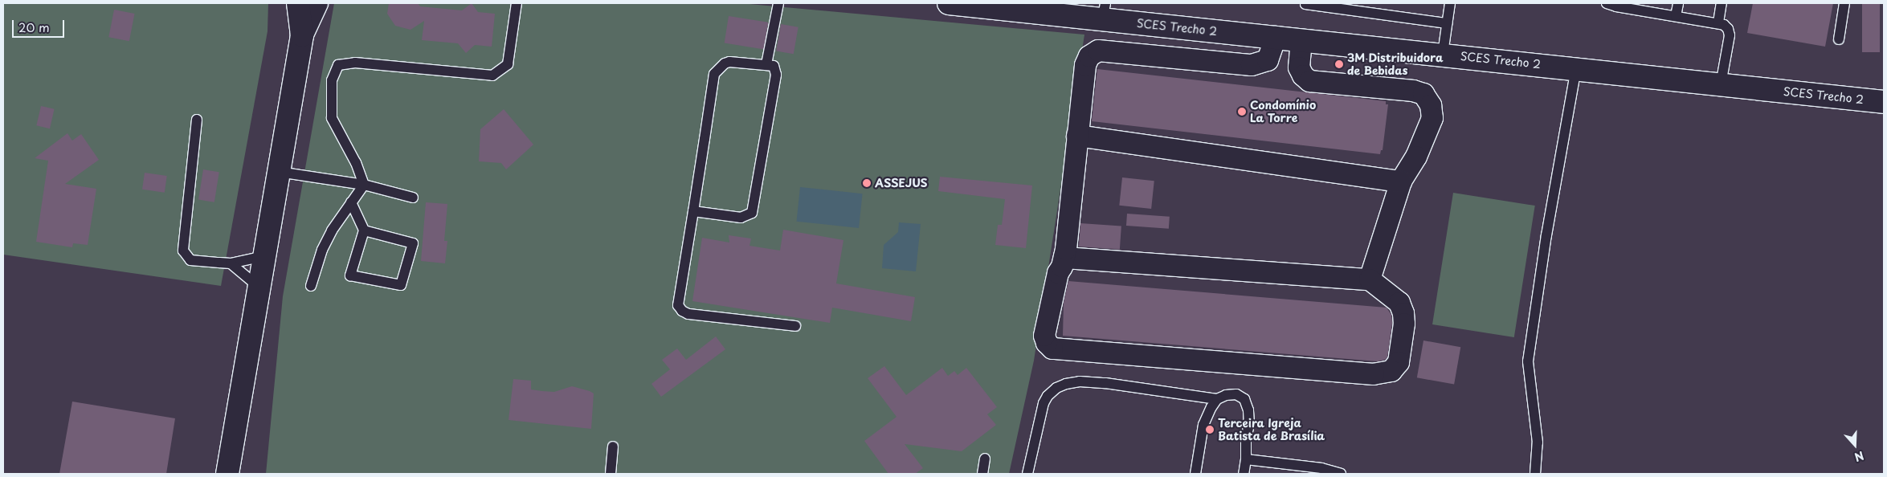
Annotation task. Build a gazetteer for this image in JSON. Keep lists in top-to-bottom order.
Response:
{
  "streets": {
    "street": ["SCES Trecho 2"]
  },
  "places": [
    "3M Distribuidora de Bebidas",
    "Condomínio La Torre",
    "ASSEJUS",
    "Terceira Igreja Batista de Brasília"
  ],
  "scale_bar": "20 m",
  "north": "bottom"
}
